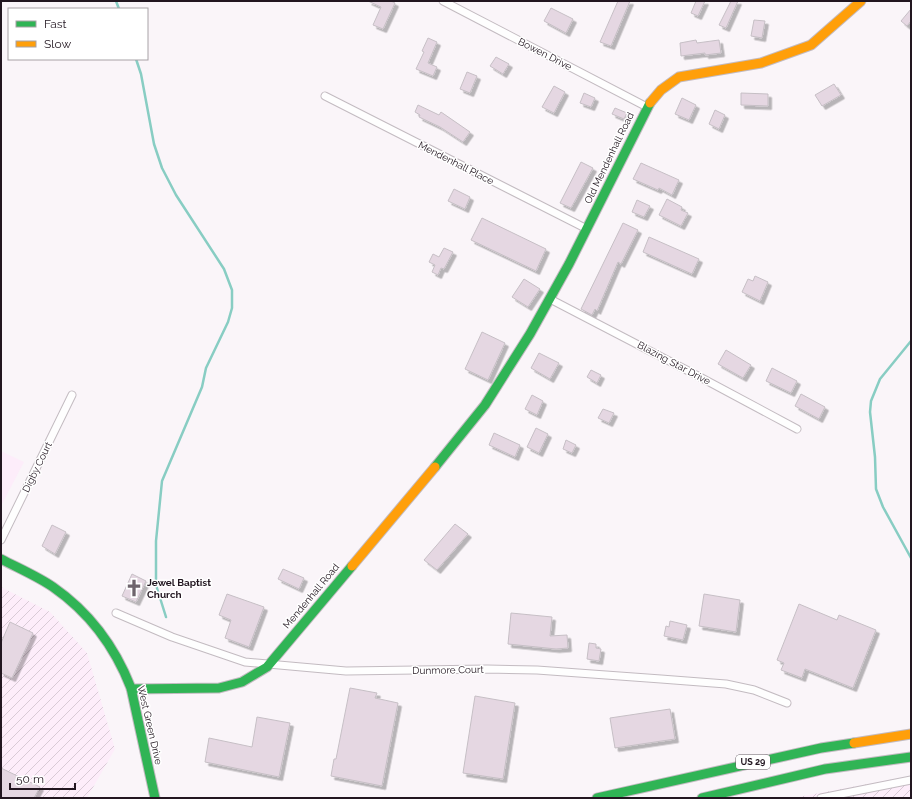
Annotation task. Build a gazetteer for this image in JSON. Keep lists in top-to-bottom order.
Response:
{
  "streets": {
    "main road": [
      "Old Mendenhall Road",
      "Mendenhall Road",
      "West Green Drive",
      "US 29"
    ],
    "street": [
      "Bowen Drive",
      "Mendenhall Place",
      "Blazing Star Drive",
      "Digby Court",
      "Dunmore Court"
    ]
  },
  "crossings": [
    ["Bowen Drive", "Old Mendenhall Road"],
    ["Old Mendenhall Road", "Mendenhall Place"],
    ["Old Mendenhall Road", "Blazing Star Drive"],
    ["Old Mendenhall Road", "Mendenhall Road"],
    ["Mendenhall Road", "Dunmore Court"],
    ["Mendenhall Road", "West Green Drive"]
  ],
  "places": {
    "church": ["Jewel Baptist Church"]
  },
  "legend": ["Fast", "Slow"],
  "scale_bar": "50 m"
}
